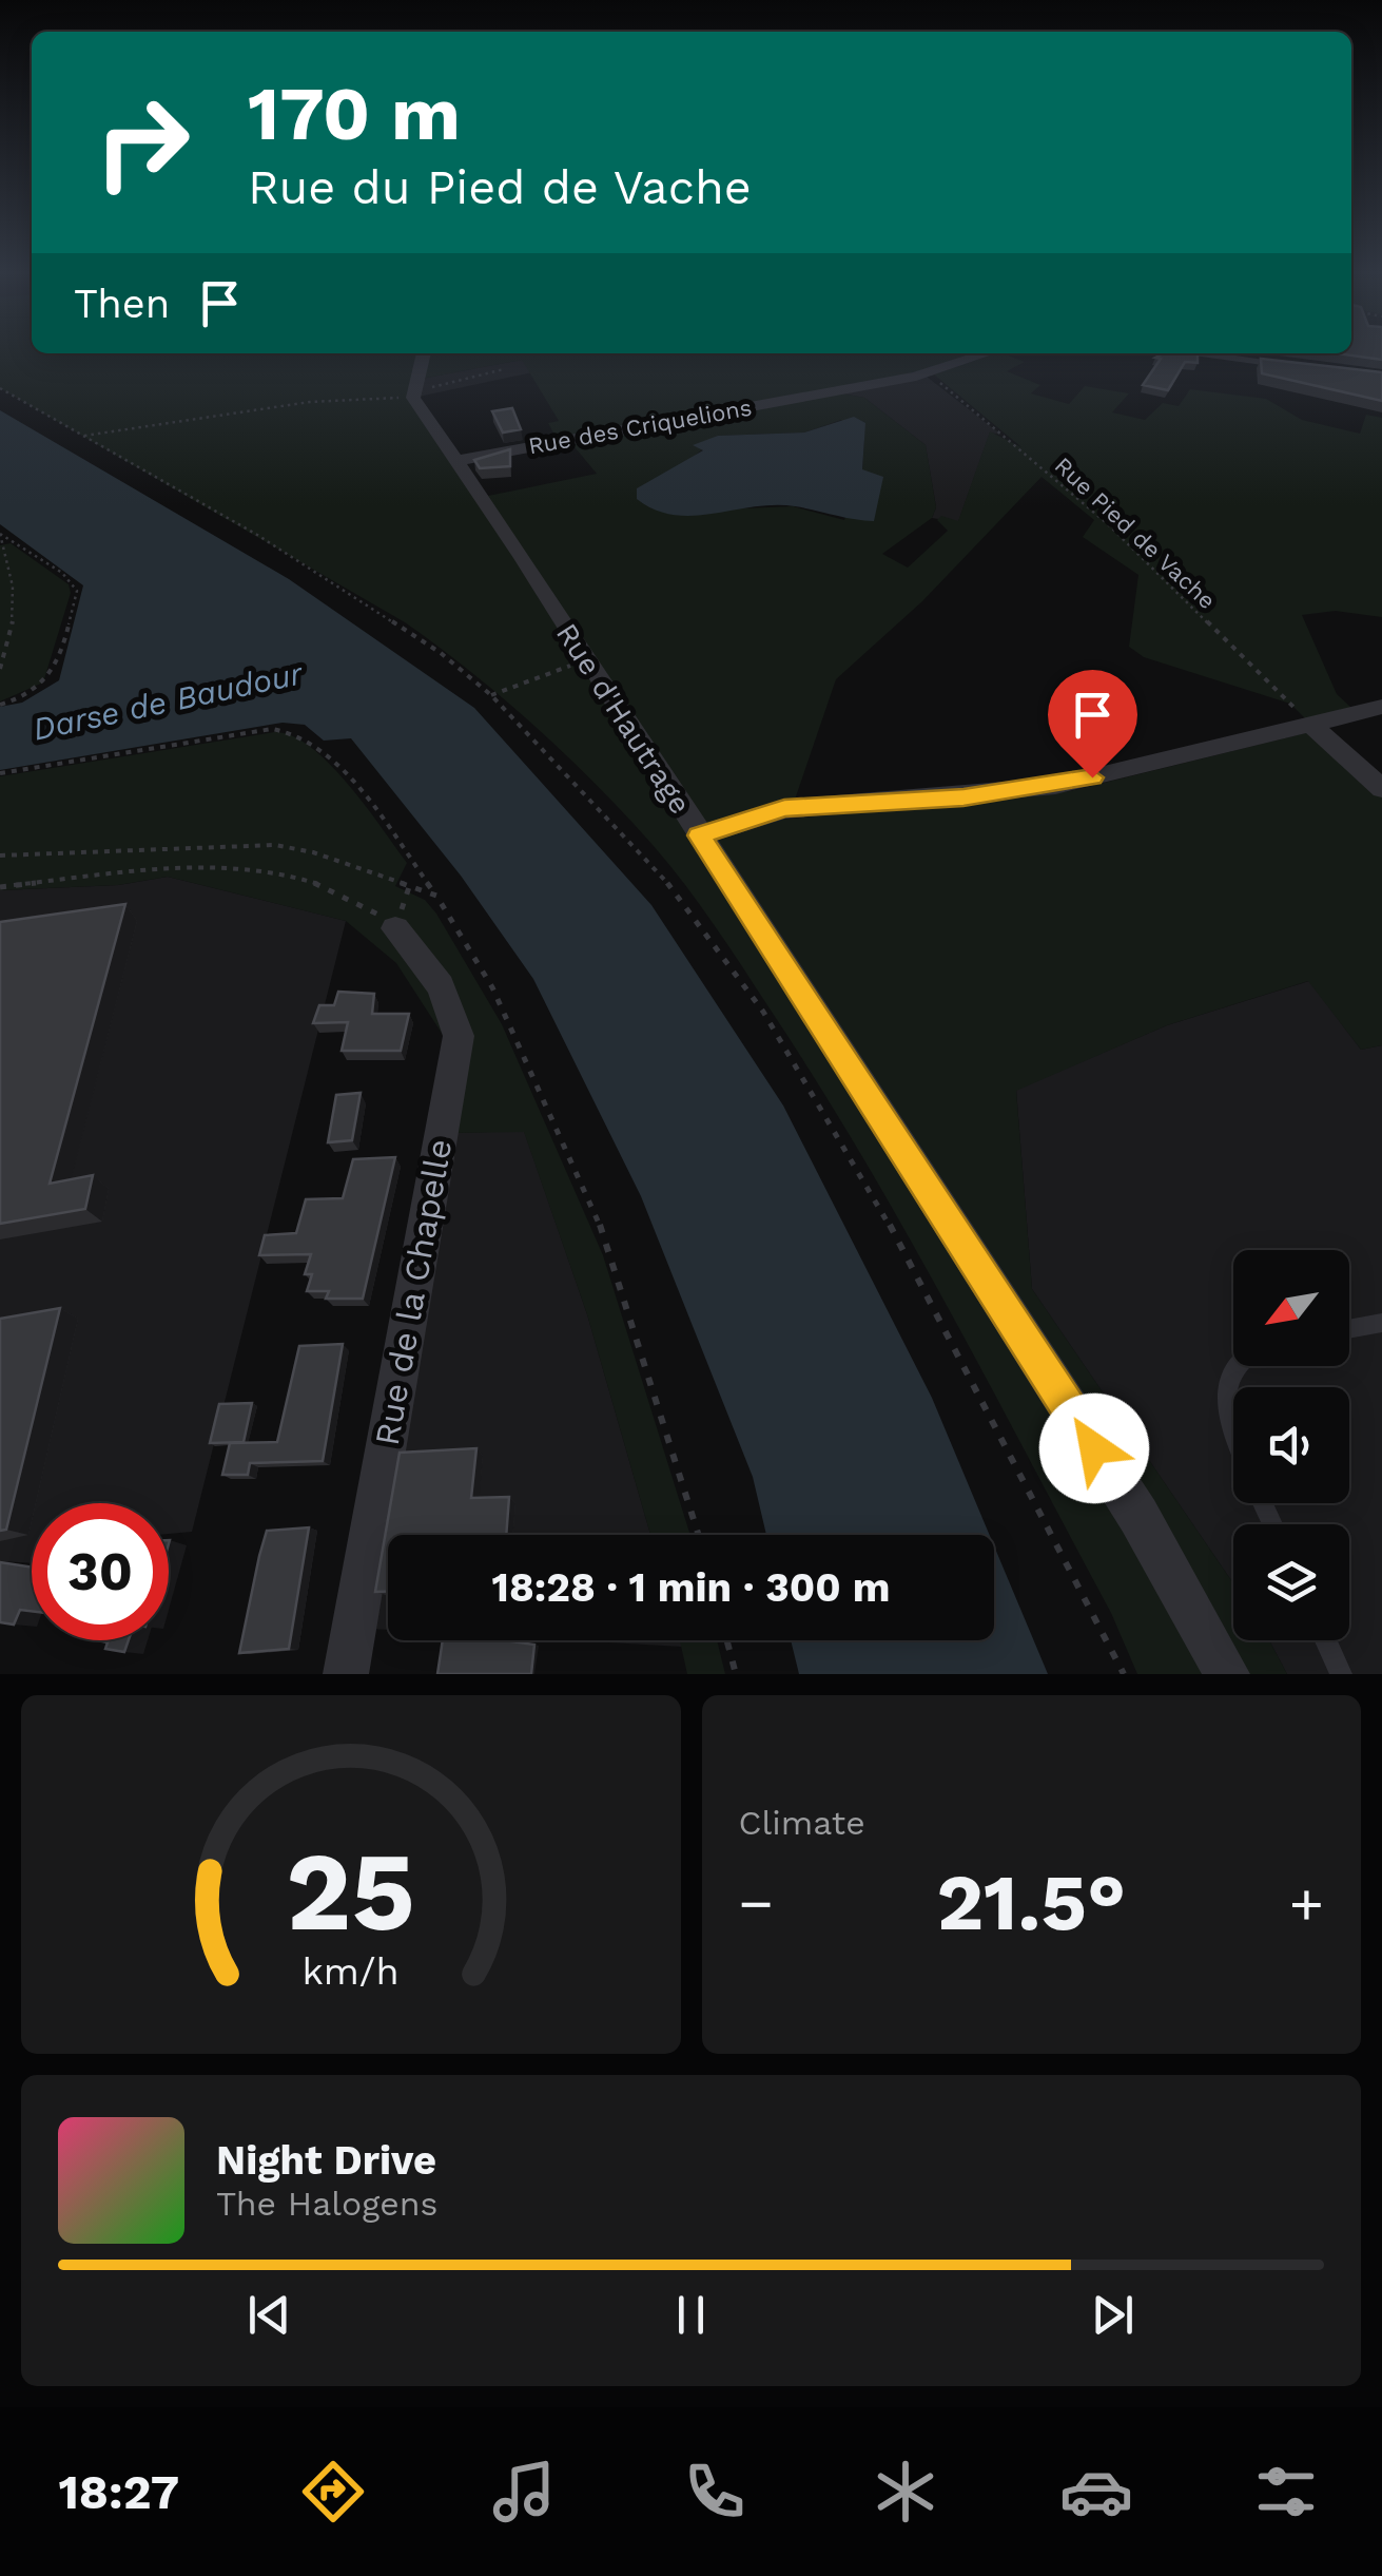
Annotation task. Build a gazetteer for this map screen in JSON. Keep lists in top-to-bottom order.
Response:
{
  "streets": {
    "street": ["Rue des Criquelions", "Rue d'Hautrage", "Rue de la Chapelle"],
    "path": ["Rue Pied de Vache"]
  },
  "crossings": [
    ["Rue des Criquelions", "Rue Pied de Vache"],
    ["Rue des Criquelions", "Rue d'Hautrage"]
  ],
  "water": ["Darse de Baudour"],
  "north": "bottom left",
  "page": {
    "turn": ["170 m", "Rue du Pied de Vache"],
    "then": "Then",
    "limit": "30",
    "trip": "18:28 · 1 min · 300 m",
    "tile": "Climate",
    "heat": ["−", "21.5°", "+"],
    "song": ["Night Drive", "The Halogens"],
    "tabs": "18:27",
    "gauge": ["25", "km/h"]
  }
}
